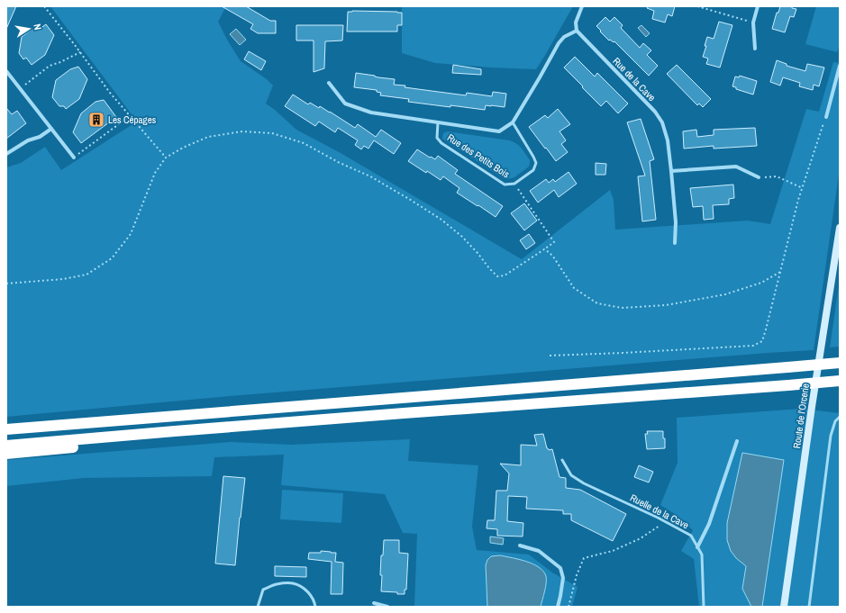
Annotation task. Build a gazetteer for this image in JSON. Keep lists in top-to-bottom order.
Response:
{
  "streets": {
    "street": ["Rue de la Cave", "Rue des Petits Bois", "Route de l'Orcerie"],
    "lane": ["Ruelle de la Cave"]
  },
  "crossings": [
    ["Rue de la Cave", "Rue des Petits Bois"]
  ],
  "places": {
    "building": ["Les Cépages"]
  },
  "north": "right"
}
